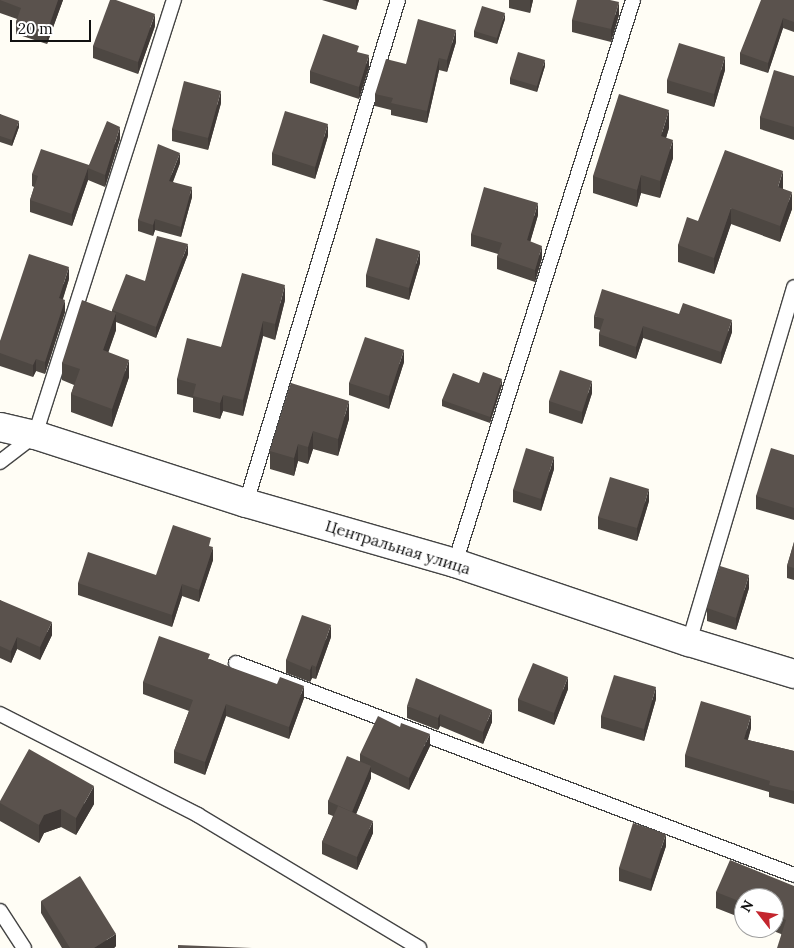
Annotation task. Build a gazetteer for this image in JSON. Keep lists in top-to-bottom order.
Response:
{
  "streets": {
    "street": ["Центральная улица"]
  },
  "scale_bar": "20 m",
  "north": "top left"
}
